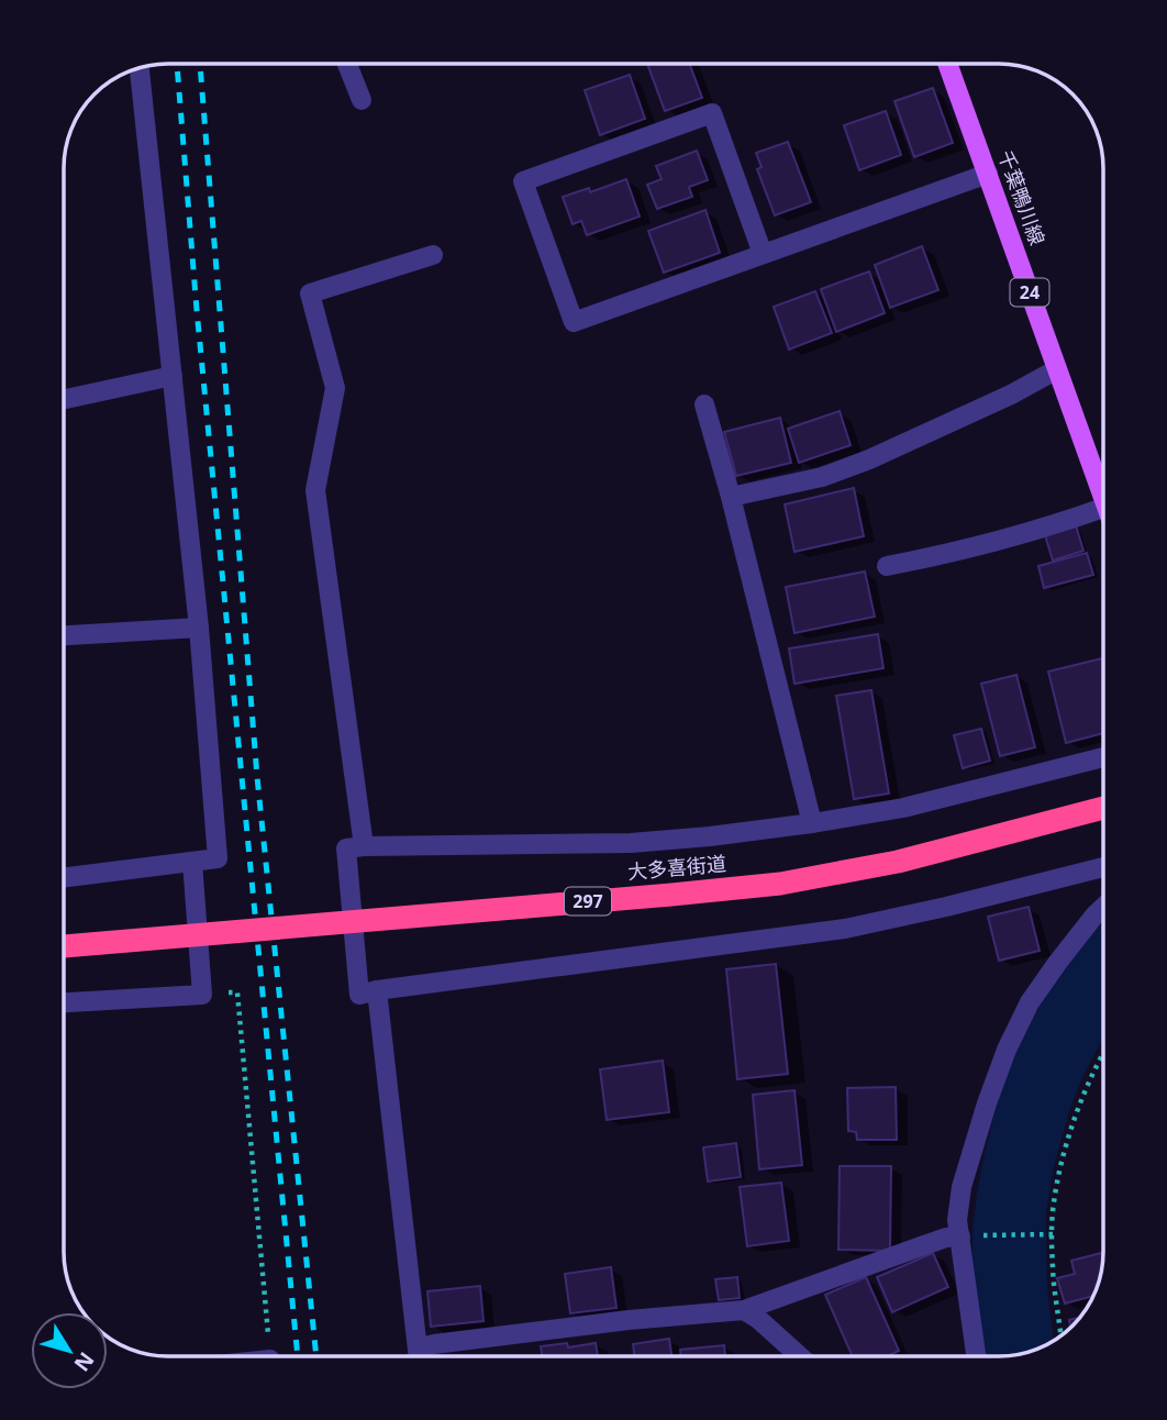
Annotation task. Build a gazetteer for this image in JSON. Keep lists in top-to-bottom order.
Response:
{
  "streets": {
    "highway": ["大多喜街道", "297"],
    "main road": ["千葉鴨川線", "24"]
  },
  "north": "bottom right"
}
